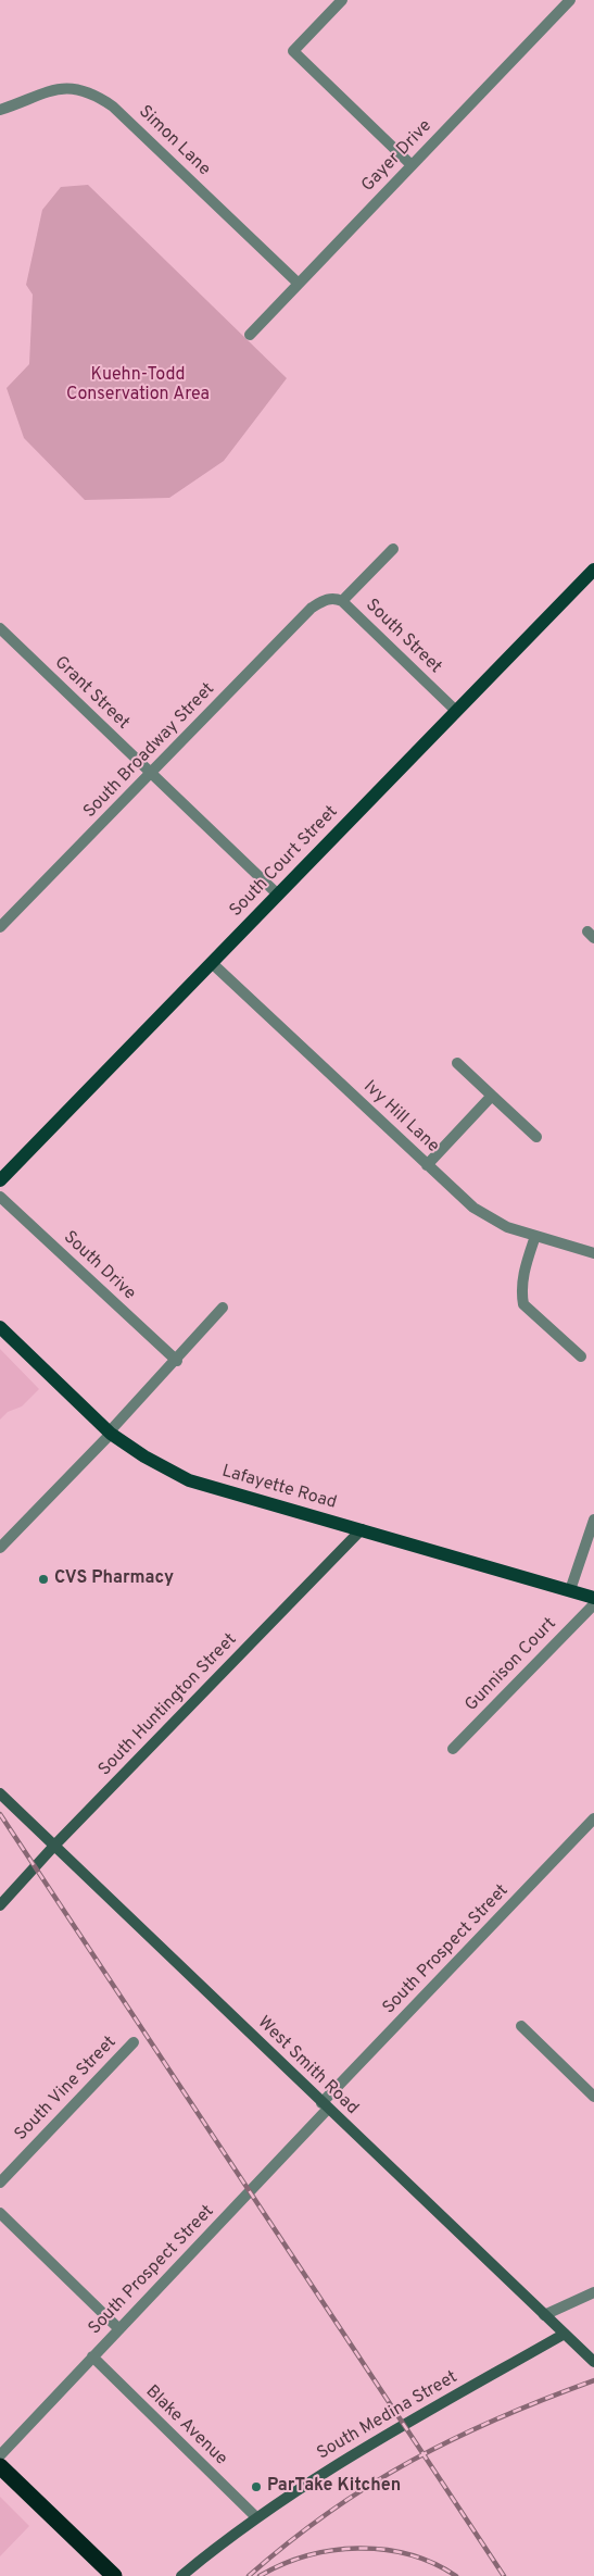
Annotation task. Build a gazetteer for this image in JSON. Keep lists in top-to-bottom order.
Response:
{
  "streets": {
    "main road": ["South Court Street", "Lafayette Road"],
    "street": [
      "Simon Lane",
      "Gayer Drive",
      "South Street",
      "Grant Street",
      "South Broadway Street",
      "Ivy Hill Lane",
      "South Drive",
      "Gunnison Court",
      "South Huntington Street",
      "South Prospect Street",
      "West Smith Road",
      "South Vine Street",
      "South Medina Street",
      "Blake Avenue"
    ]
  },
  "crossings": [
    ["Simon Lane", "Gayer Drive"],
    ["South Street", "South Broadway Street"],
    ["South Street", "South Court Street"],
    ["Grant Street", "South Broadway Street"],
    ["Grant Street", "South Court Street"],
    ["South Court Street", "Ivy Hill Lane"],
    ["Lafayette Road", "South Huntington Street"],
    ["South Huntington Street", "West Smith Road"],
    ["South Prospect Street", "West Smith Road"],
    ["South Prospect Street", "Blake Avenue"],
    ["West Smith Road", "South Medina Street"],
    ["South Medina Street", "Blake Avenue"]
  ],
  "parks": ["Kuehn-Todd Conservation Area"],
  "places": ["CVS Pharmacy", "ParTake Kitchen"]
}
